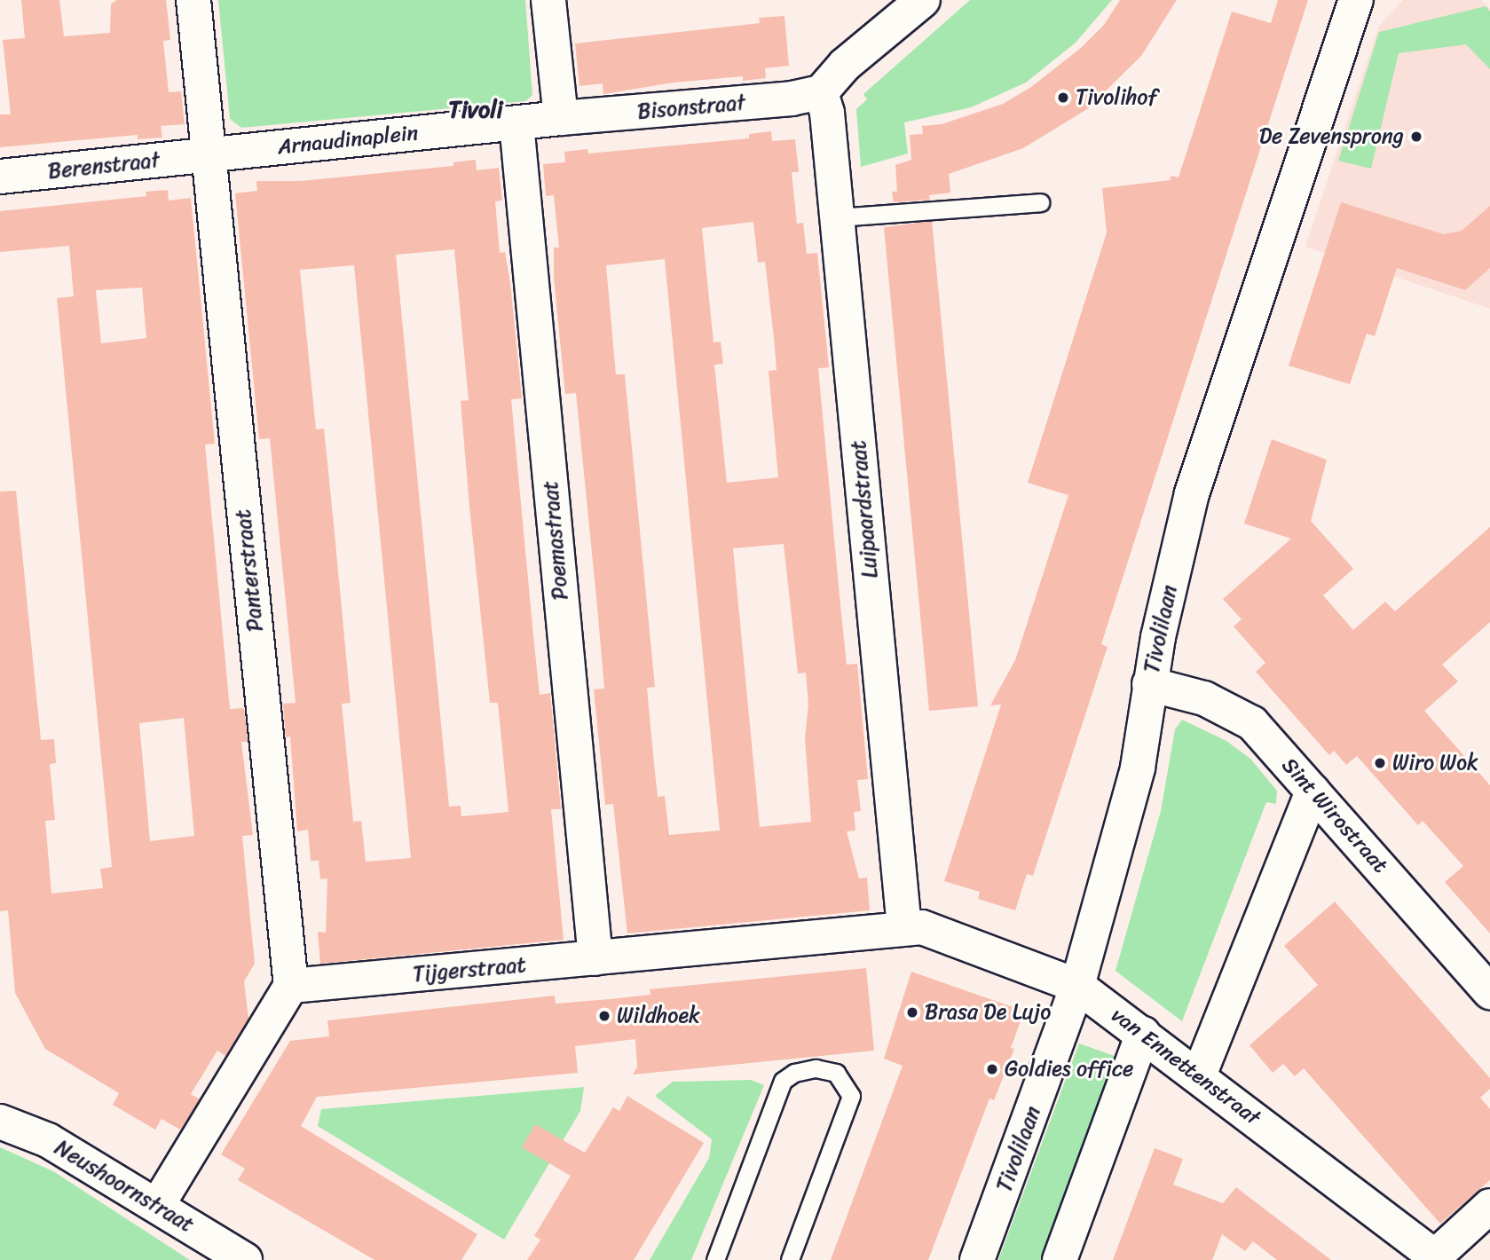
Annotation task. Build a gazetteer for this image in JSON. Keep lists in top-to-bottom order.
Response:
{
  "streets": {
    "street": [
      "Bisonstraat",
      "Arnaudinaplein",
      "Berenstraat",
      "Luipaardstraat",
      "Poemastraat",
      "Panterstraat",
      "Tivolilaan",
      "Sint Wirostraat",
      "Tijgerstraat",
      "van Ennettenstraat",
      "Neushoornstraat"
    ]
  },
  "crossings": [
    ["Bisonstraat", "Arnaudinaplein"],
    ["Bisonstraat", "Luipaardstraat"],
    ["Arnaudinaplein", "Berenstraat"],
    ["Arnaudinaplein", "Poemastraat"],
    ["Arnaudinaplein", "Panterstraat"],
    ["Berenstraat", "Panterstraat"],
    ["Luipaardstraat", "Tijgerstraat"],
    ["Luipaardstraat", "van Ennettenstraat"],
    ["Poemastraat", "Tijgerstraat"],
    ["Panterstraat", "Tijgerstraat"],
    ["Tivolilaan", "Sint Wirostraat"],
    ["Tivolilaan", "van Ennettenstraat"],
    ["Tijgerstraat", "van Ennettenstraat"]
  ],
  "districts": ["Tivoli"],
  "places": [
    "Tivolihof",
    "De Zevensprong",
    "Wiro Wok",
    "Brasa De Lujo",
    "Wildhoek",
    "Goldies office"
  ]
}
